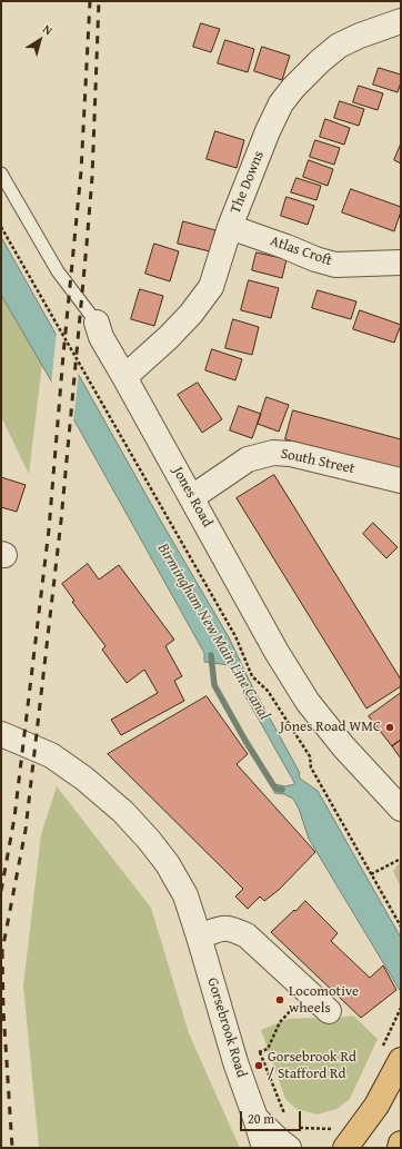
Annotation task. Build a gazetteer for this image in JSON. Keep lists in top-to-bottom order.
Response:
{
  "streets": {
    "street": [
      "The Downs",
      "Atlas Croft",
      "South Street",
      "Jones Road",
      "Gorsebrook Road"
    ]
  },
  "crossings": [
    ["The Downs", "Atlas Croft"],
    ["The Downs", "Jones Road"],
    ["South Street", "Jones Road"]
  ],
  "water": ["Birmingham New Main Line Canal"],
  "places": ["Jones Road WMC", "Locomotive wheels", "Gorsebrook Rd / Stafford Rd"],
  "scale_bar": "20 m",
  "north": "top right"
}
